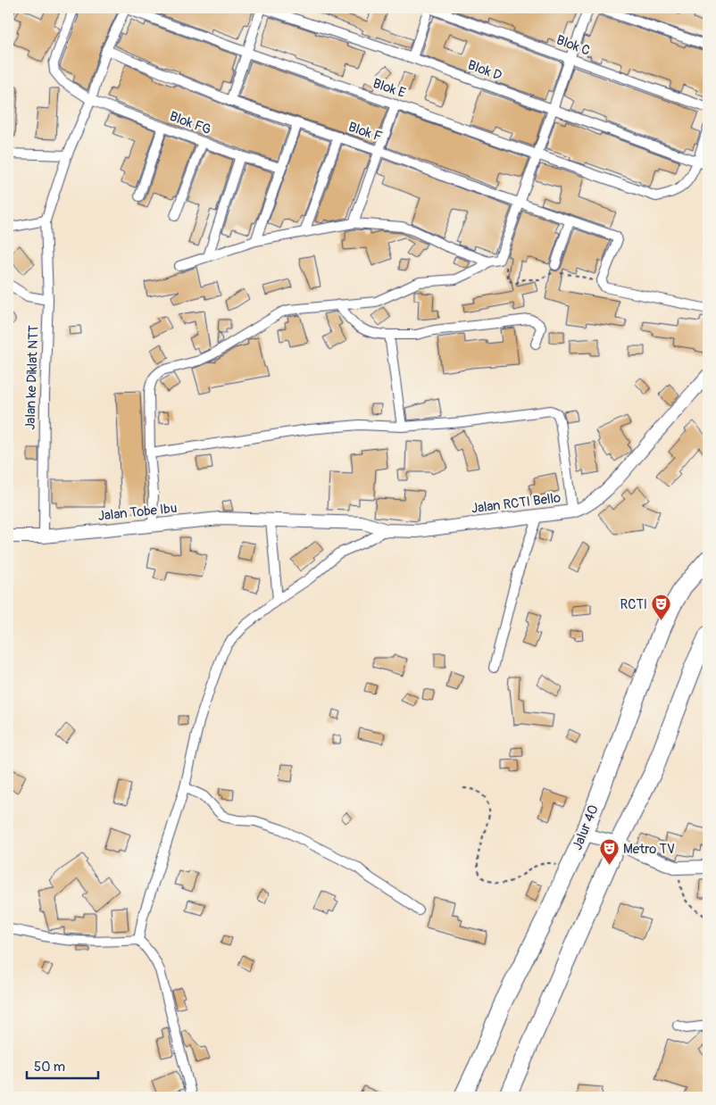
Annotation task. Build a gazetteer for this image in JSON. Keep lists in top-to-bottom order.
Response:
{
  "streets": {
    "highway": ["Jalur 40"],
    "street": [
      "Blok C",
      "Blok D",
      "Blok E",
      "Blok FG",
      "Blok F",
      "Jalan ke Diklat NTT",
      "Jalan RCTI Bello",
      "Jalan Tobe Ibu"
    ]
  },
  "crossings": [
    ["Blok D", "Blok E"],
    ["Blok E", "Jalan ke Diklat NTT"],
    ["Blok FG", "Jalan ke Diklat NTT"],
    ["Blok F", "Jalan ke Diklat NTT"],
    ["Jalan ke Diklat NTT", "Jalan Tobe Ibu"],
    ["Jalan RCTI Bello", "Jalan Tobe Ibu"]
  ],
  "places": {
    "theatre": ["RCTI", "Metro TV"]
  },
  "scale_bar": "50 m"
}
